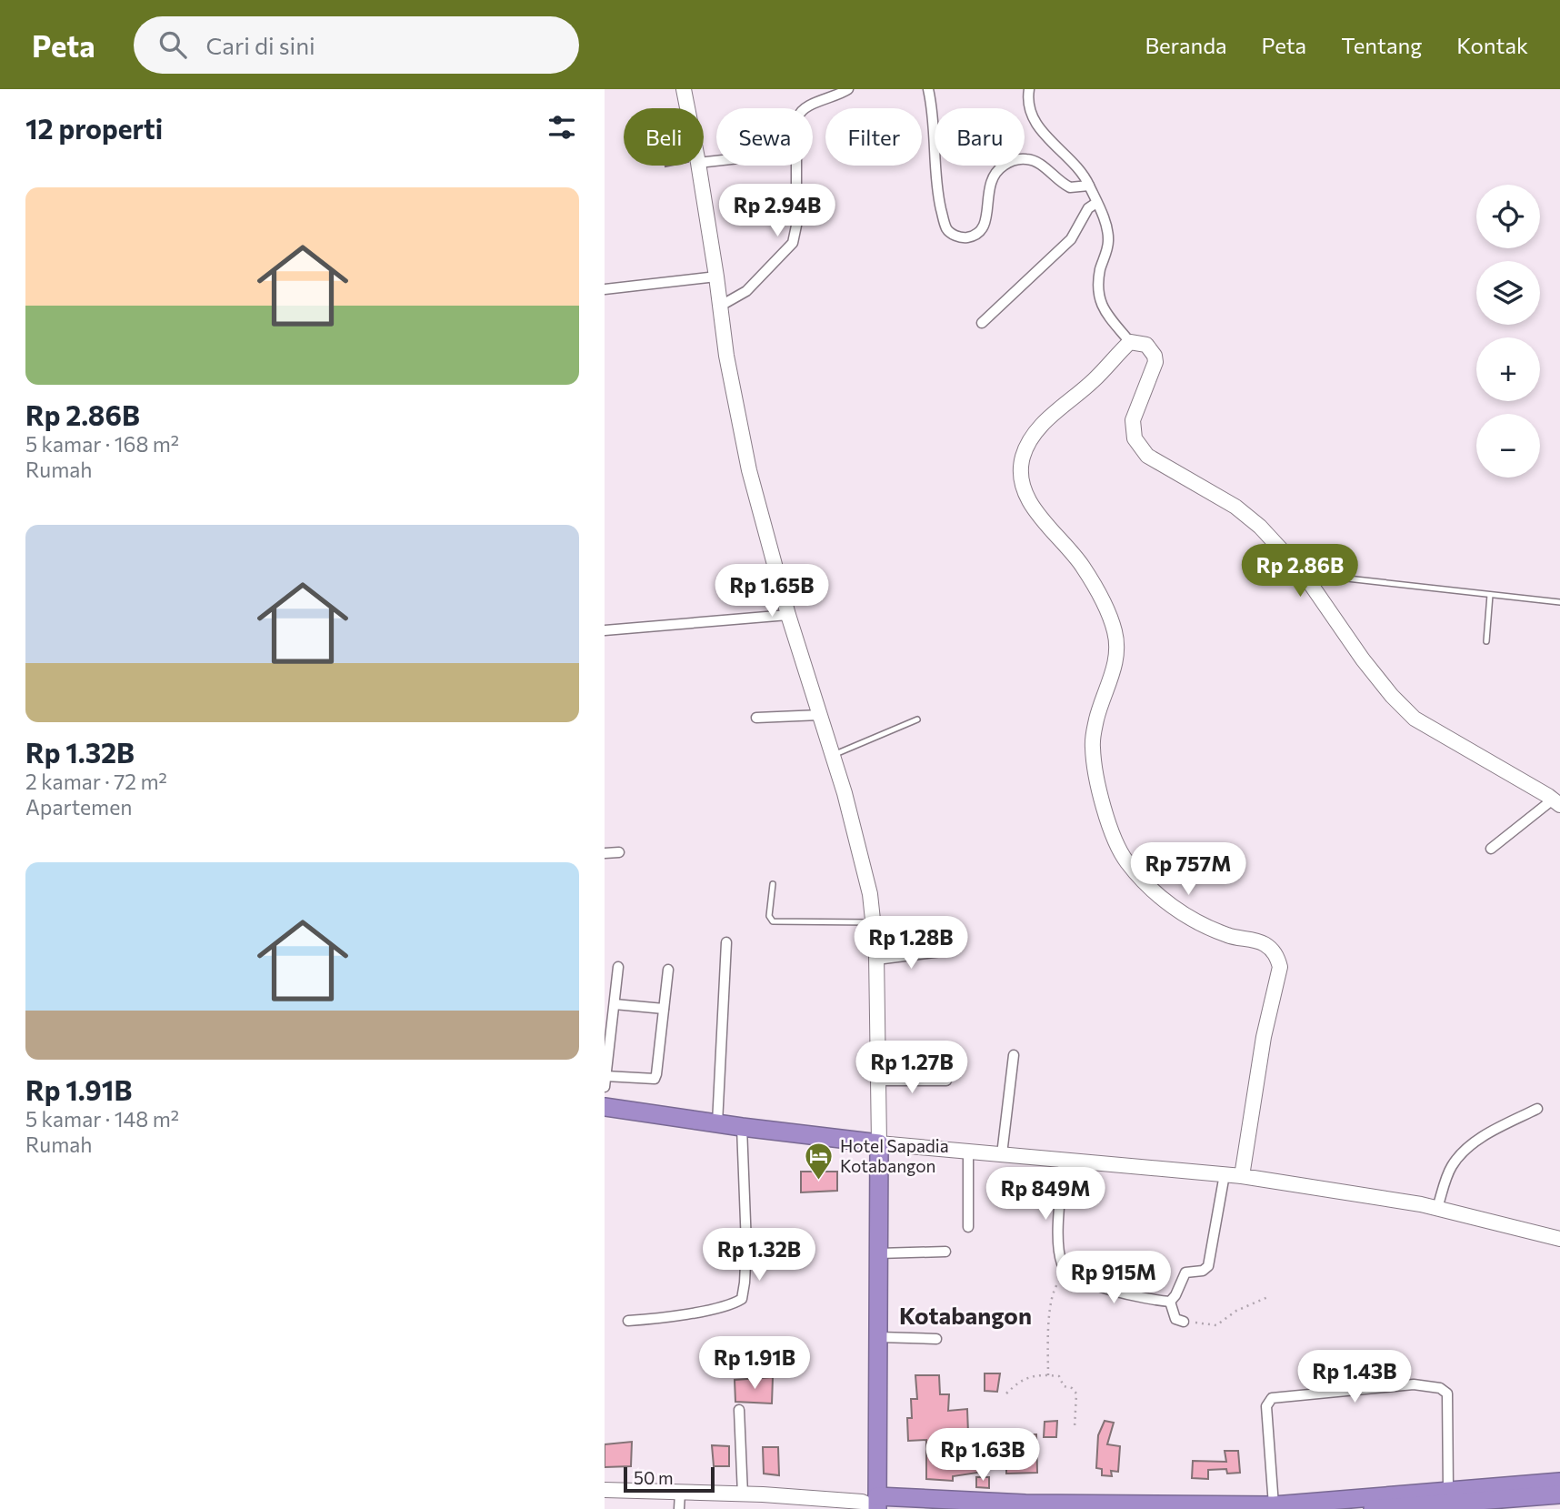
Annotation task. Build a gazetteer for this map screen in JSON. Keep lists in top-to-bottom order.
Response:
{
  "districts": ["Kotabangon"],
  "places": {
    "hotel": ["Hotel Sapadia Kotabangon"]
  },
  "scale_bar": "50 m",
  "page": {
    "header": "Peta",
    "search": "Cari di sini",
    "nav": [
      "Beranda",
      "Peta",
      "Tentang",
      "Kontak"
    ],
    "heading": "12 properti",
    "chip": [
      "Beli",
      "Sewa",
      "Filter",
      "Baru"
    ],
    "list": [
      {
        "name": "Rp 2.86B",
        "note": "5 kamar · 168 m² · Rumah"
      },
      {
        "name": "Rp 1.32B",
        "note": "2 kamar · 72 m² · Apartemen"
      },
      {
        "name": "Rp 1.91B",
        "note": "5 kamar · 148 m² · Rumah"
      }
    ],
    "price": [
      "Rp 2.94B",
      "Rp 2.86B",
      "Rp 1.65B",
      "Rp 757M",
      "Rp 1.28B",
      "Rp 1.27B",
      "Rp 849M",
      "Rp 1.32B",
      "Rp 915M",
      "Rp 1.91B",
      "Rp 1.43B",
      "Rp 1.63B"
    ],
    "map_buttons": ["+", "−"],
    "scale": "50 m"
  }
}
